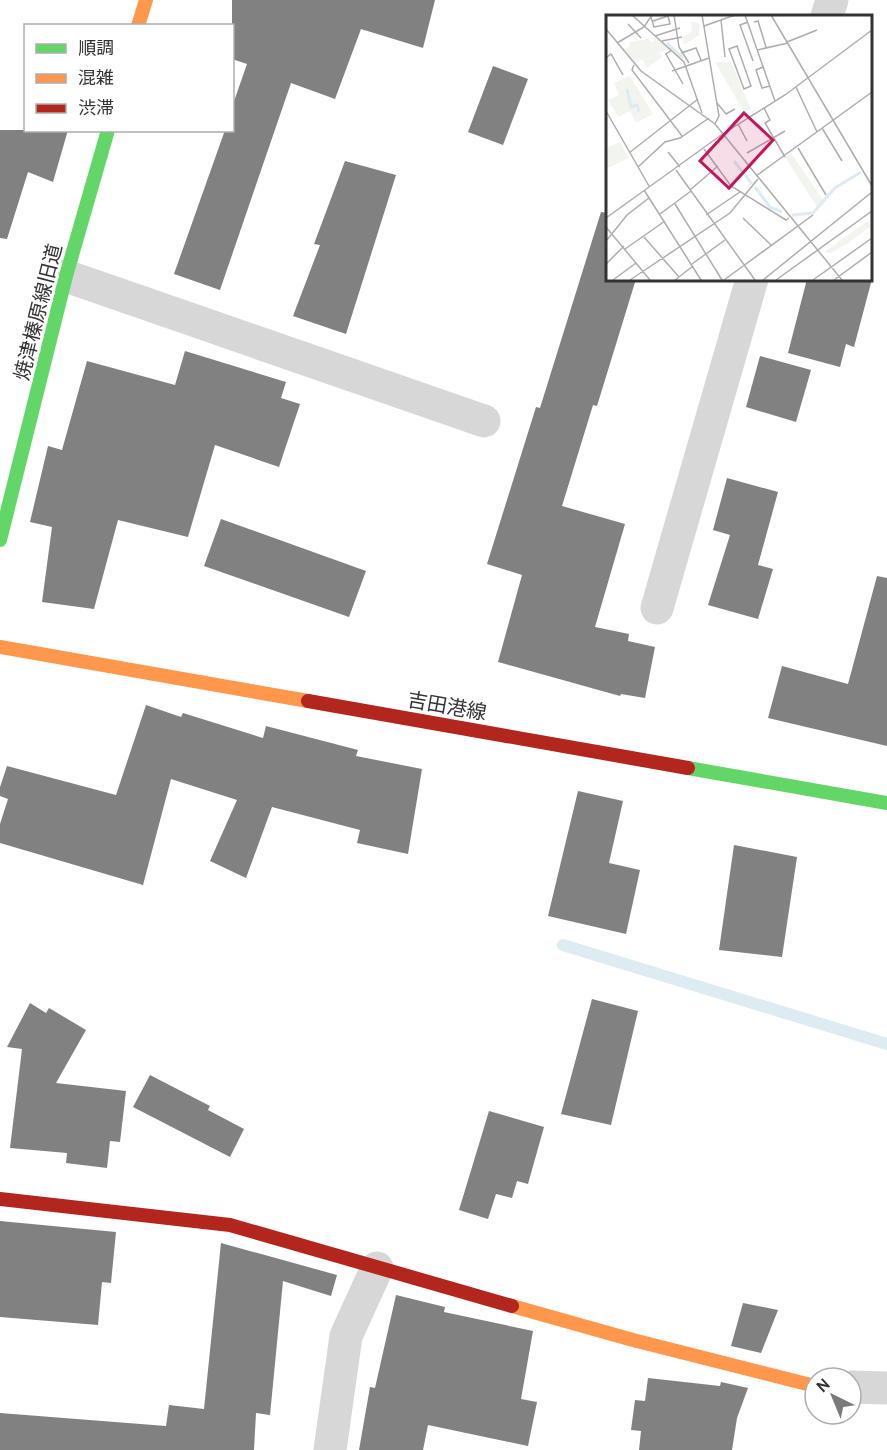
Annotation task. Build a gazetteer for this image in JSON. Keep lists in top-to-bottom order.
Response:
{
  "streets": {
    "street": ["焼津榛原線旧道", "吉田港線"]
  },
  "legend": ["順調", "混雑", "渋滞"],
  "north": "top left"
}
